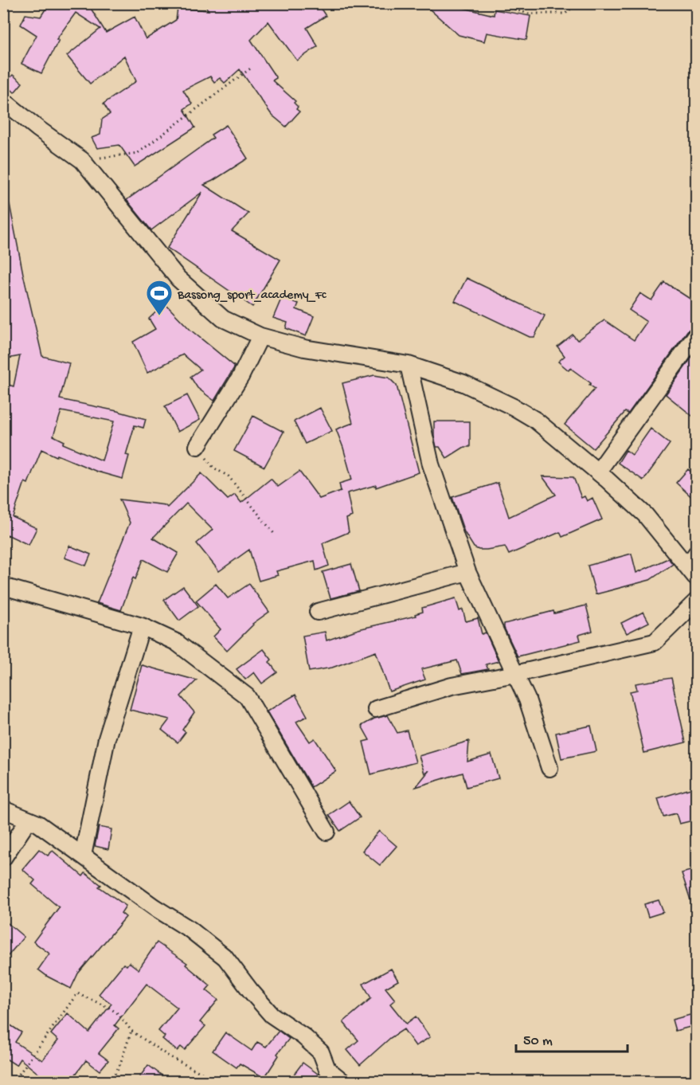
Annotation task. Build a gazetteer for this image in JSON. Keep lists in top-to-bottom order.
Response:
{
  "places": {
    "sports": ["Bassong_sport_academy_Fc"]
  },
  "scale_bar": "50 m"
}
